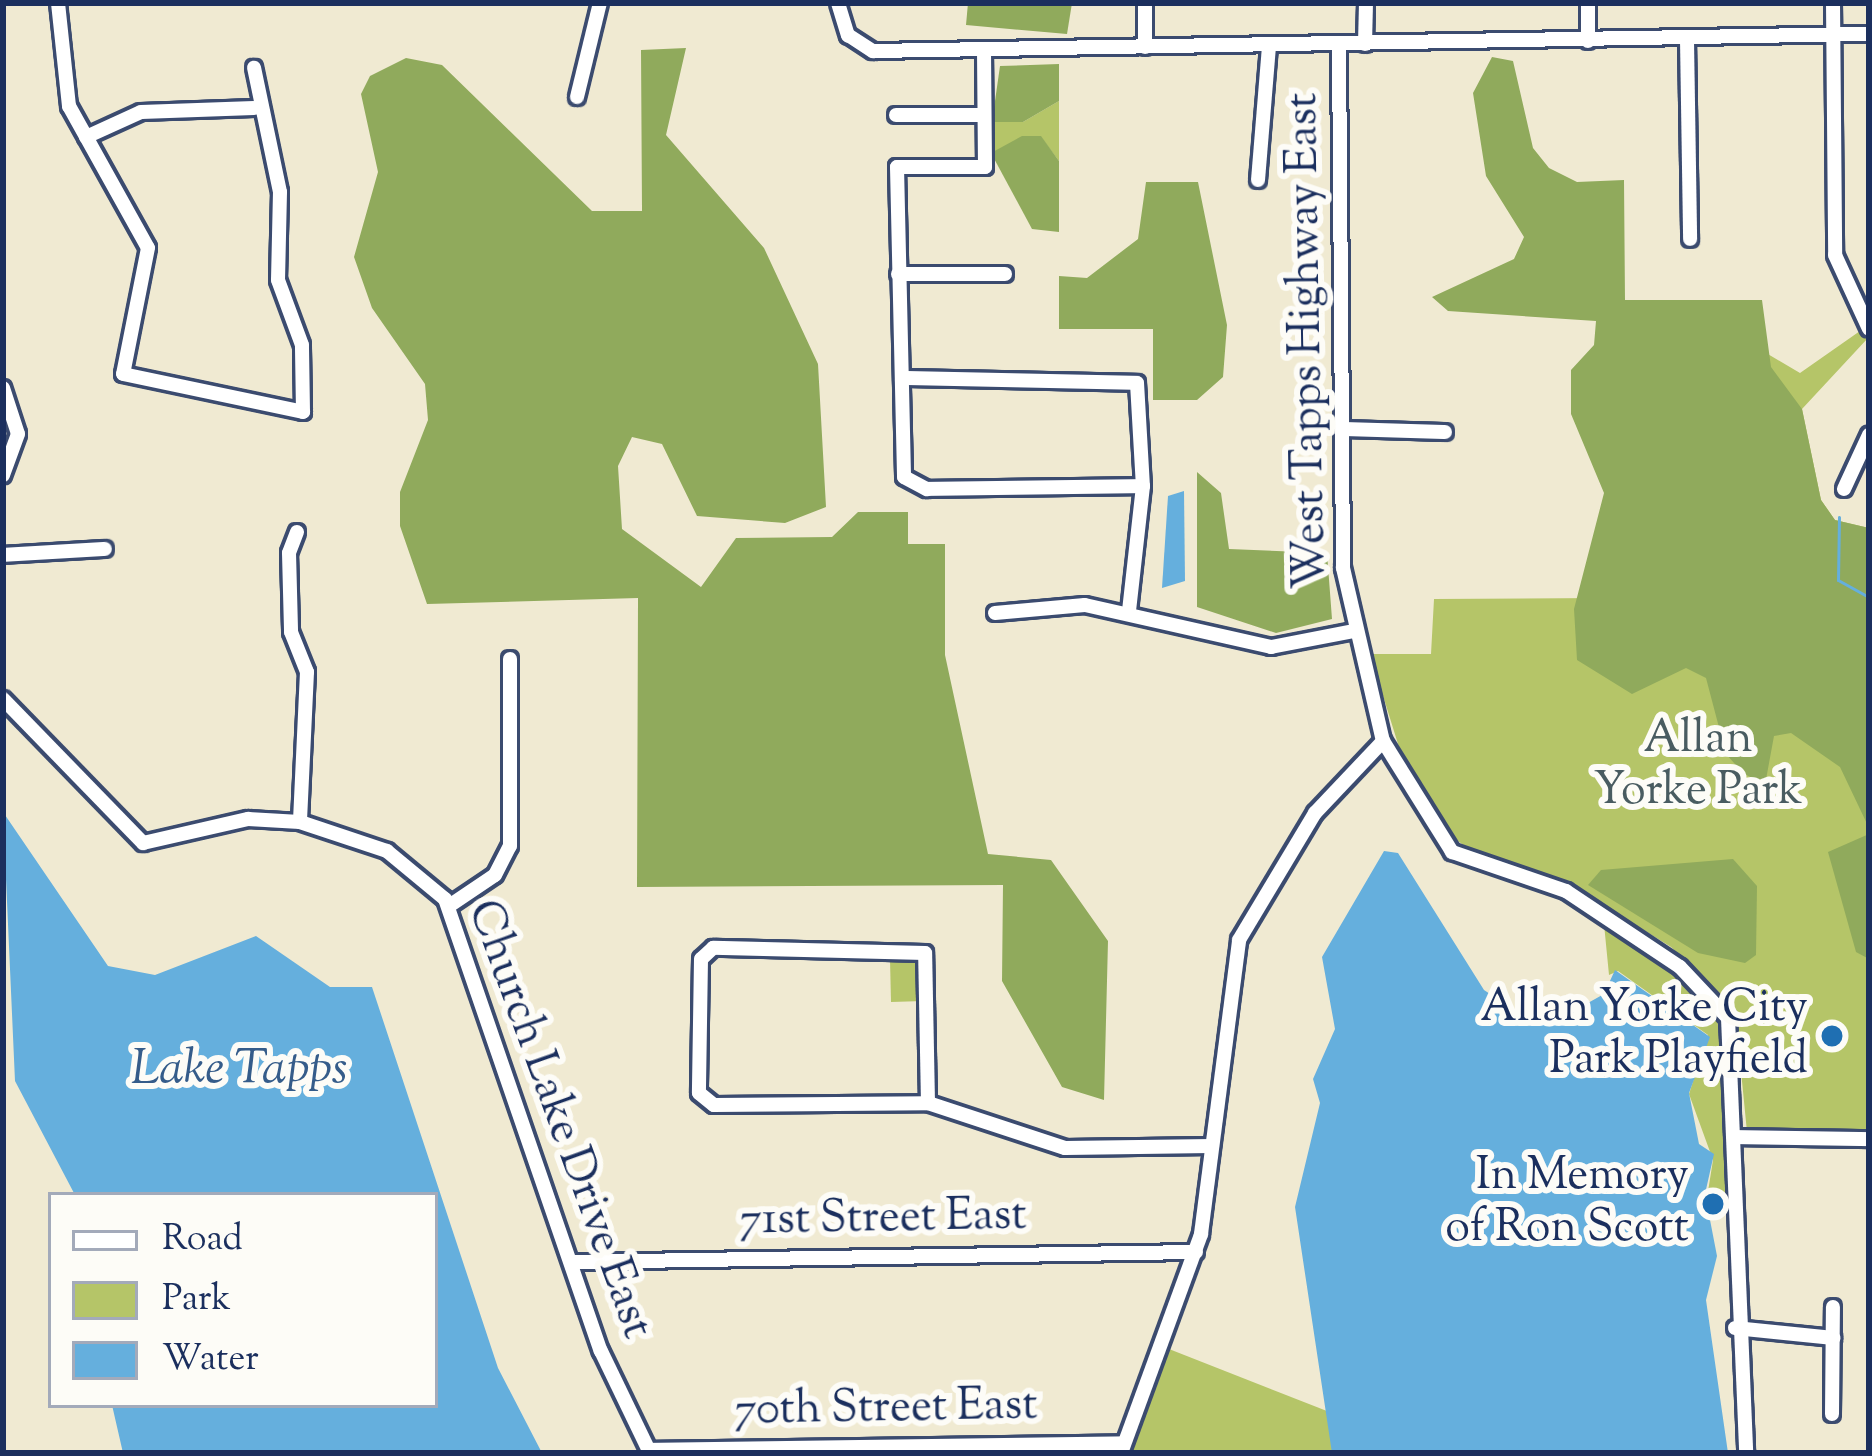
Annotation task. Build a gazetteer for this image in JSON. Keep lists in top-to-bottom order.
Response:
{
  "streets": {
    "street": [
      "West Tapps Highway East",
      "Church Lake Drive East",
      "71st Street East",
      "70th Street East"
    ]
  },
  "crossings": [
    ["Church Lake Drive East", "71st Street East"],
    ["Church Lake Drive East", "70th Street East"]
  ],
  "water": ["Lake Tapps"],
  "parks": ["Allan Yorke Park"],
  "places": ["Allan Yorke City Park Playfield", "In Memory of Ron Scott"],
  "legend": ["Road", "Park", "Water"]
}
